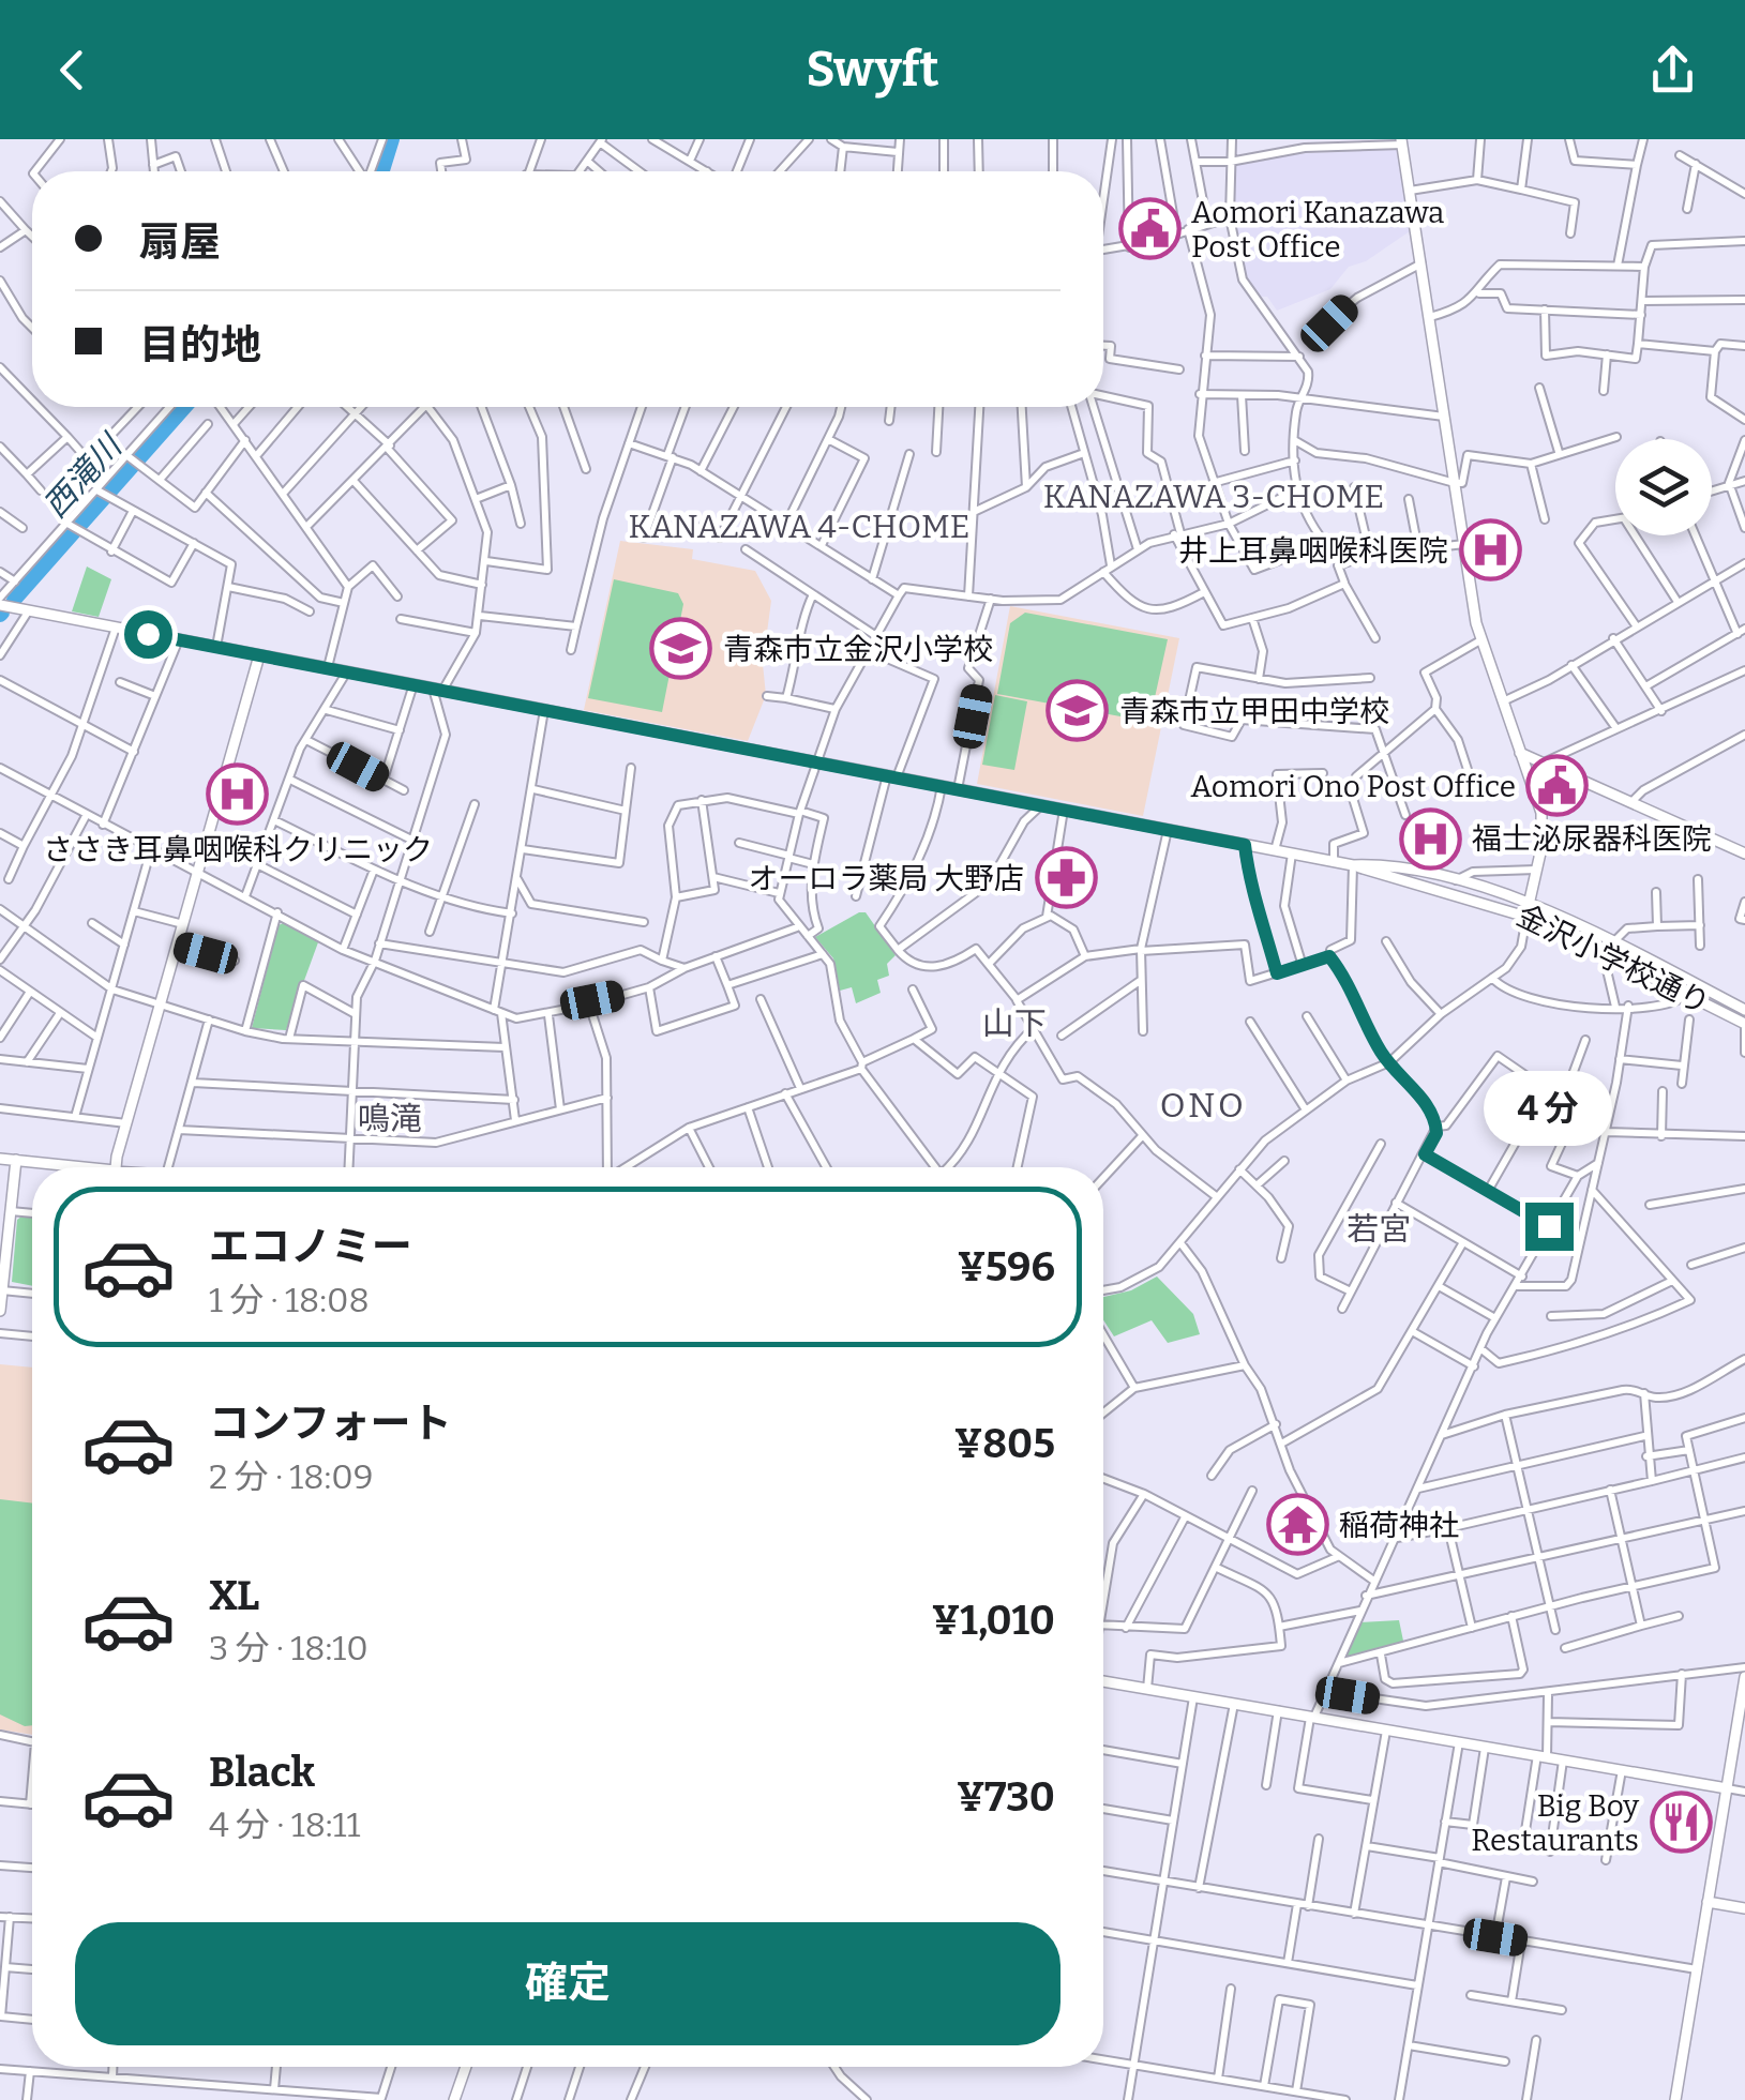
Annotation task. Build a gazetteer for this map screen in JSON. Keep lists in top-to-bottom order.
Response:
{
  "streets": {
    "street": ["金沢小学校通り"]
  },
  "districts": [
    "KANAZAWA 3-CHOME",
    "KANAZAWA 4-CHOME",
    "山下",
    "ONO",
    "鳴滝",
    "若宮"
  ],
  "water": ["西滝川"],
  "places": {
    "public building": ["Aomori Kanazawa Post Office", "Aomori Ono Post Office"],
    "hospital": ["井上耳鼻咽喉科医院", "ささき耳鼻咽喉科クリニック", "福士泌尿器科医院"],
    "school or university": ["青森市立金沢小学校", "青森市立甲田中学校"],
    "pharmacy": ["オーロラ薬局 大野店"],
    "temple": ["稲荷神社"],
    "restaurant": ["Big Boy Restaurants"]
  },
  "page": {
    "header": "Swyft",
    "banner": ["扇屋", "目的地"],
    "bubble": "4 分",
    "list": [
      {
        "name": "エコノミー",
        "note": "1 分 · 18:08",
        "value": "¥596"
      },
      {
        "name": "コンフォート",
        "note": "2 分 · 18:09",
        "value": "¥805"
      },
      {
        "name": "XL",
        "note": "3 分 · 18:10",
        "value": "¥1,010"
      },
      {
        "name": "Black",
        "note": "4 分 · 18:11",
        "value": "¥730"
      }
    ],
    "buttons": "確定"
  }
}
